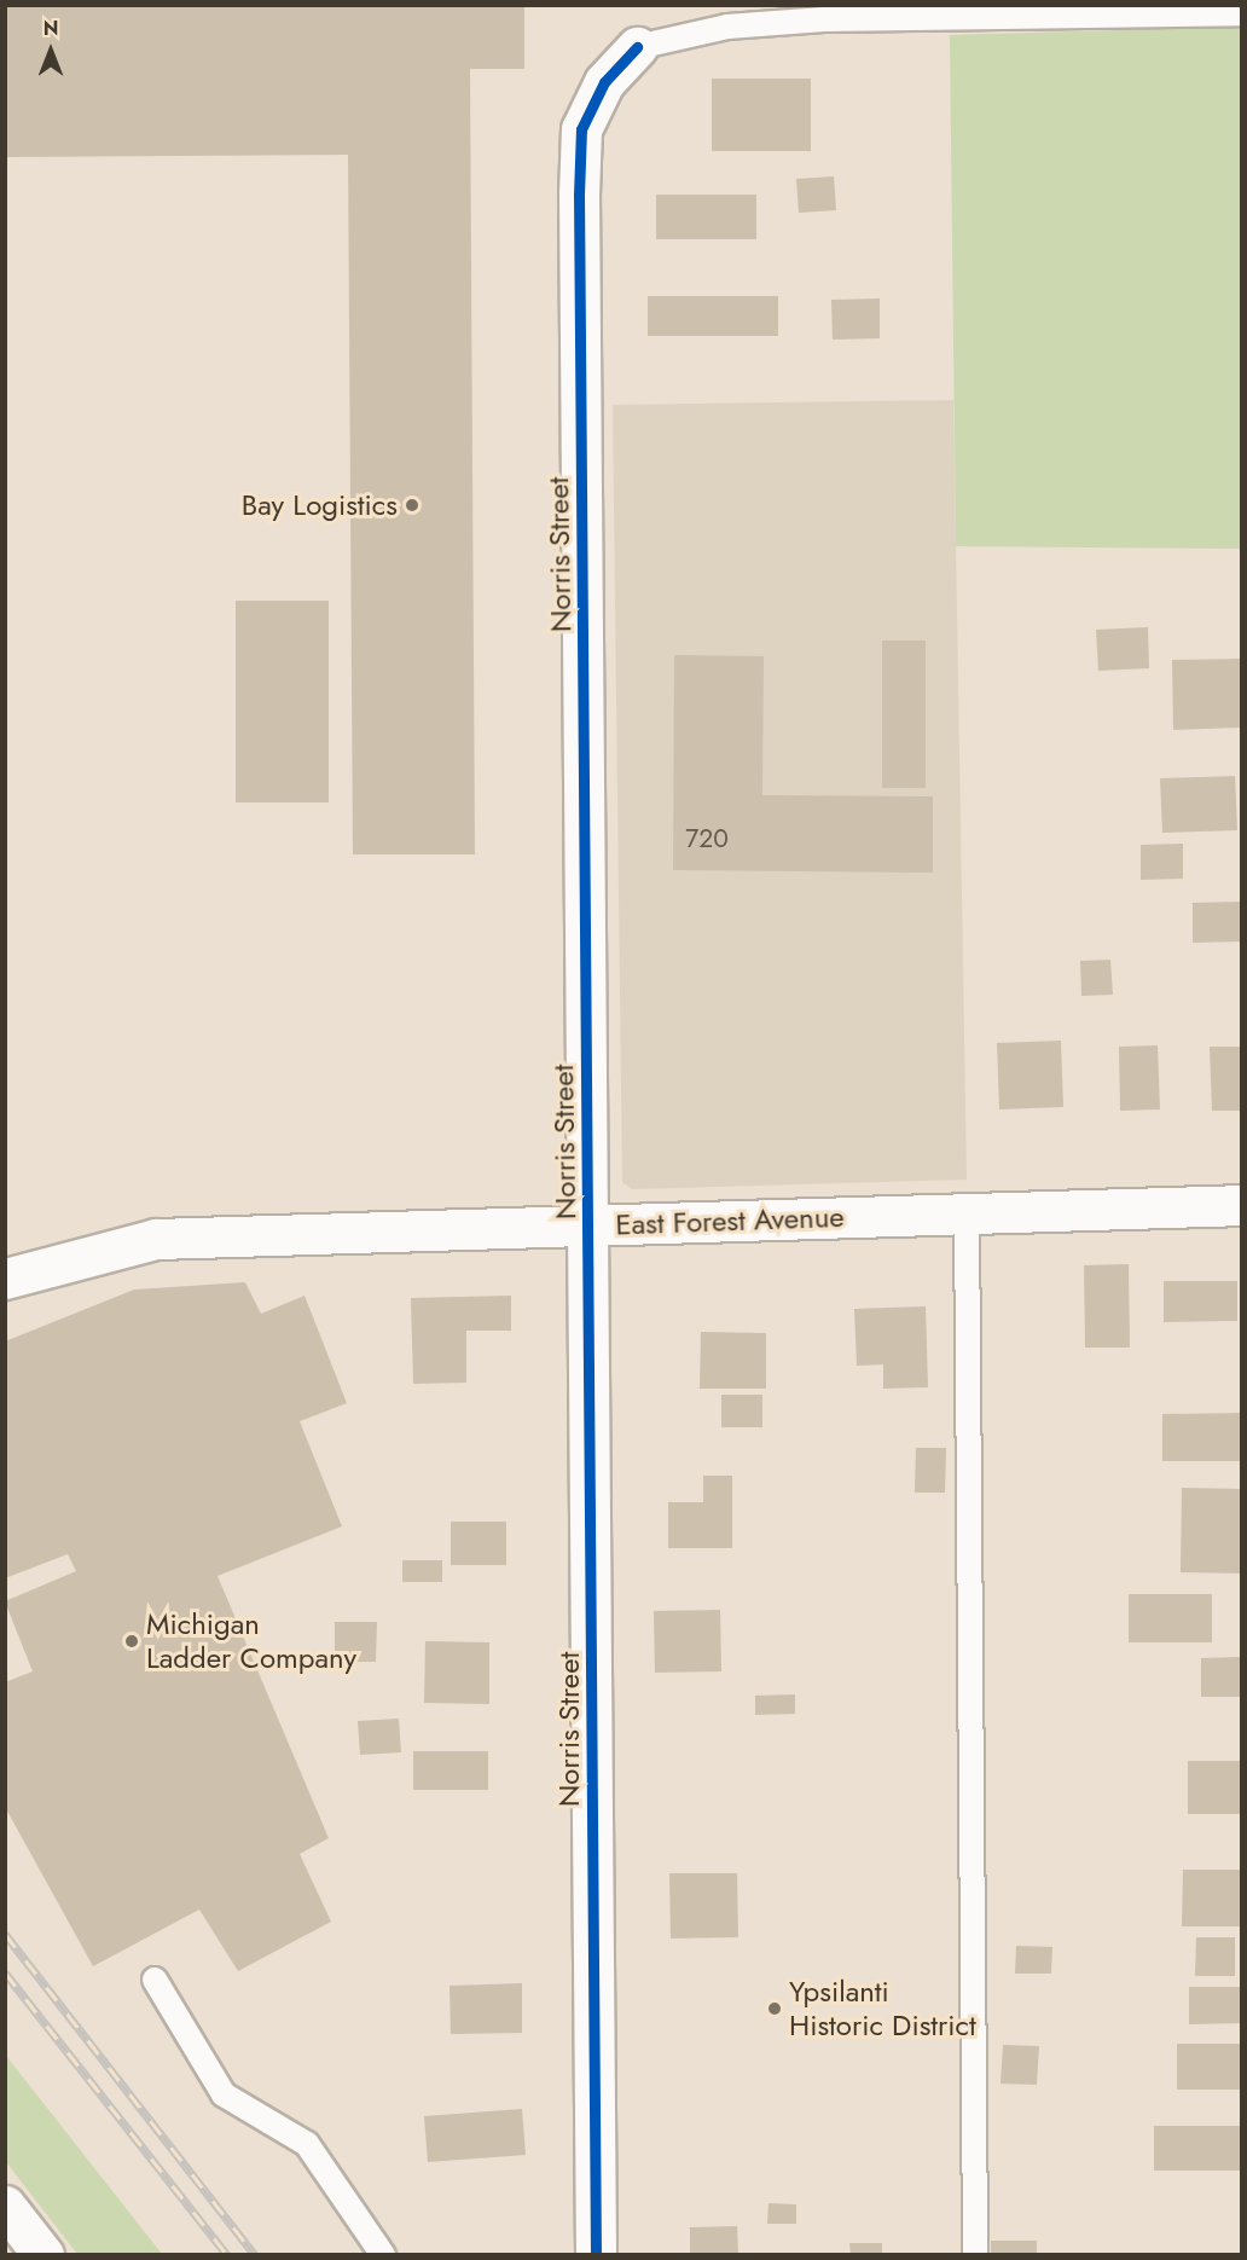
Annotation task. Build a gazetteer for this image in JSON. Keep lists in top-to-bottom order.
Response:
{
  "streets": {
    "street": ["Norris Street", "East Forest Avenue"]
  },
  "crossings": [
    ["Norris Street", "East Forest Avenue"]
  ],
  "places": ["Bay Logistics", "Michigan Ladder Company", "Ypsilanti Historic District"],
  "house_numbers": ["720"],
  "north": "top"
}
